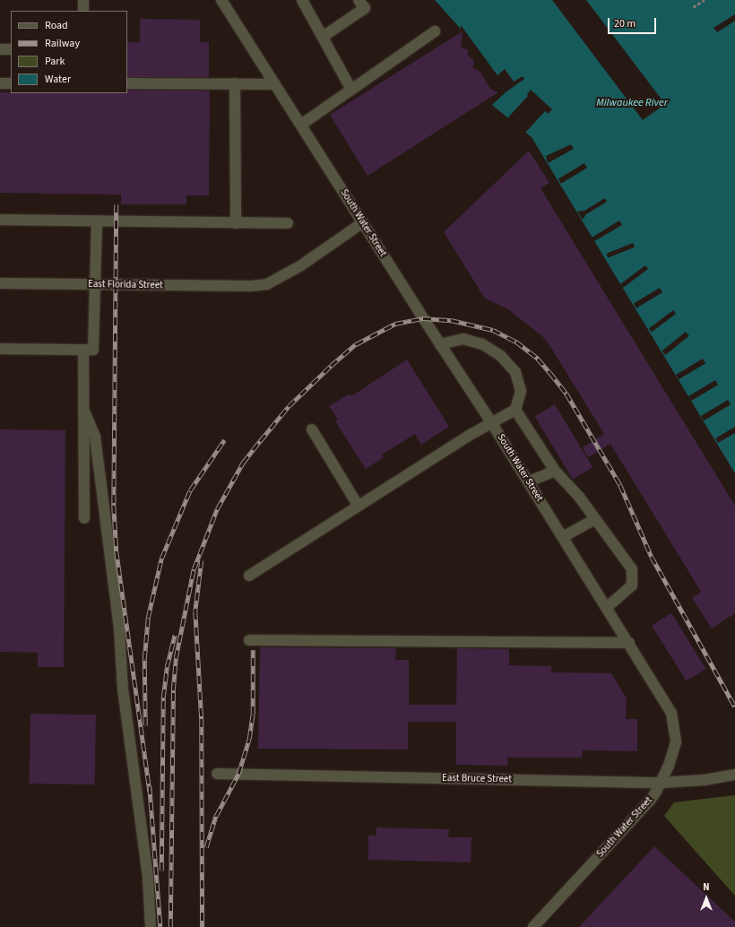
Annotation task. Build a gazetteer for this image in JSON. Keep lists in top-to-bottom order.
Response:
{
  "streets": {
    "street": ["South Water Street", "East Florida Street", "East Bruce Street"]
  },
  "crossings": [
    ["South Water Street", "East Florida Street"],
    ["South Water Street", "East Bruce Street"]
  ],
  "water": ["Milwaukee River"],
  "legend": [
    "Road",
    "Railway",
    "Park",
    "Water"
  ],
  "scale_bar": "20 m",
  "north": "top"
}
